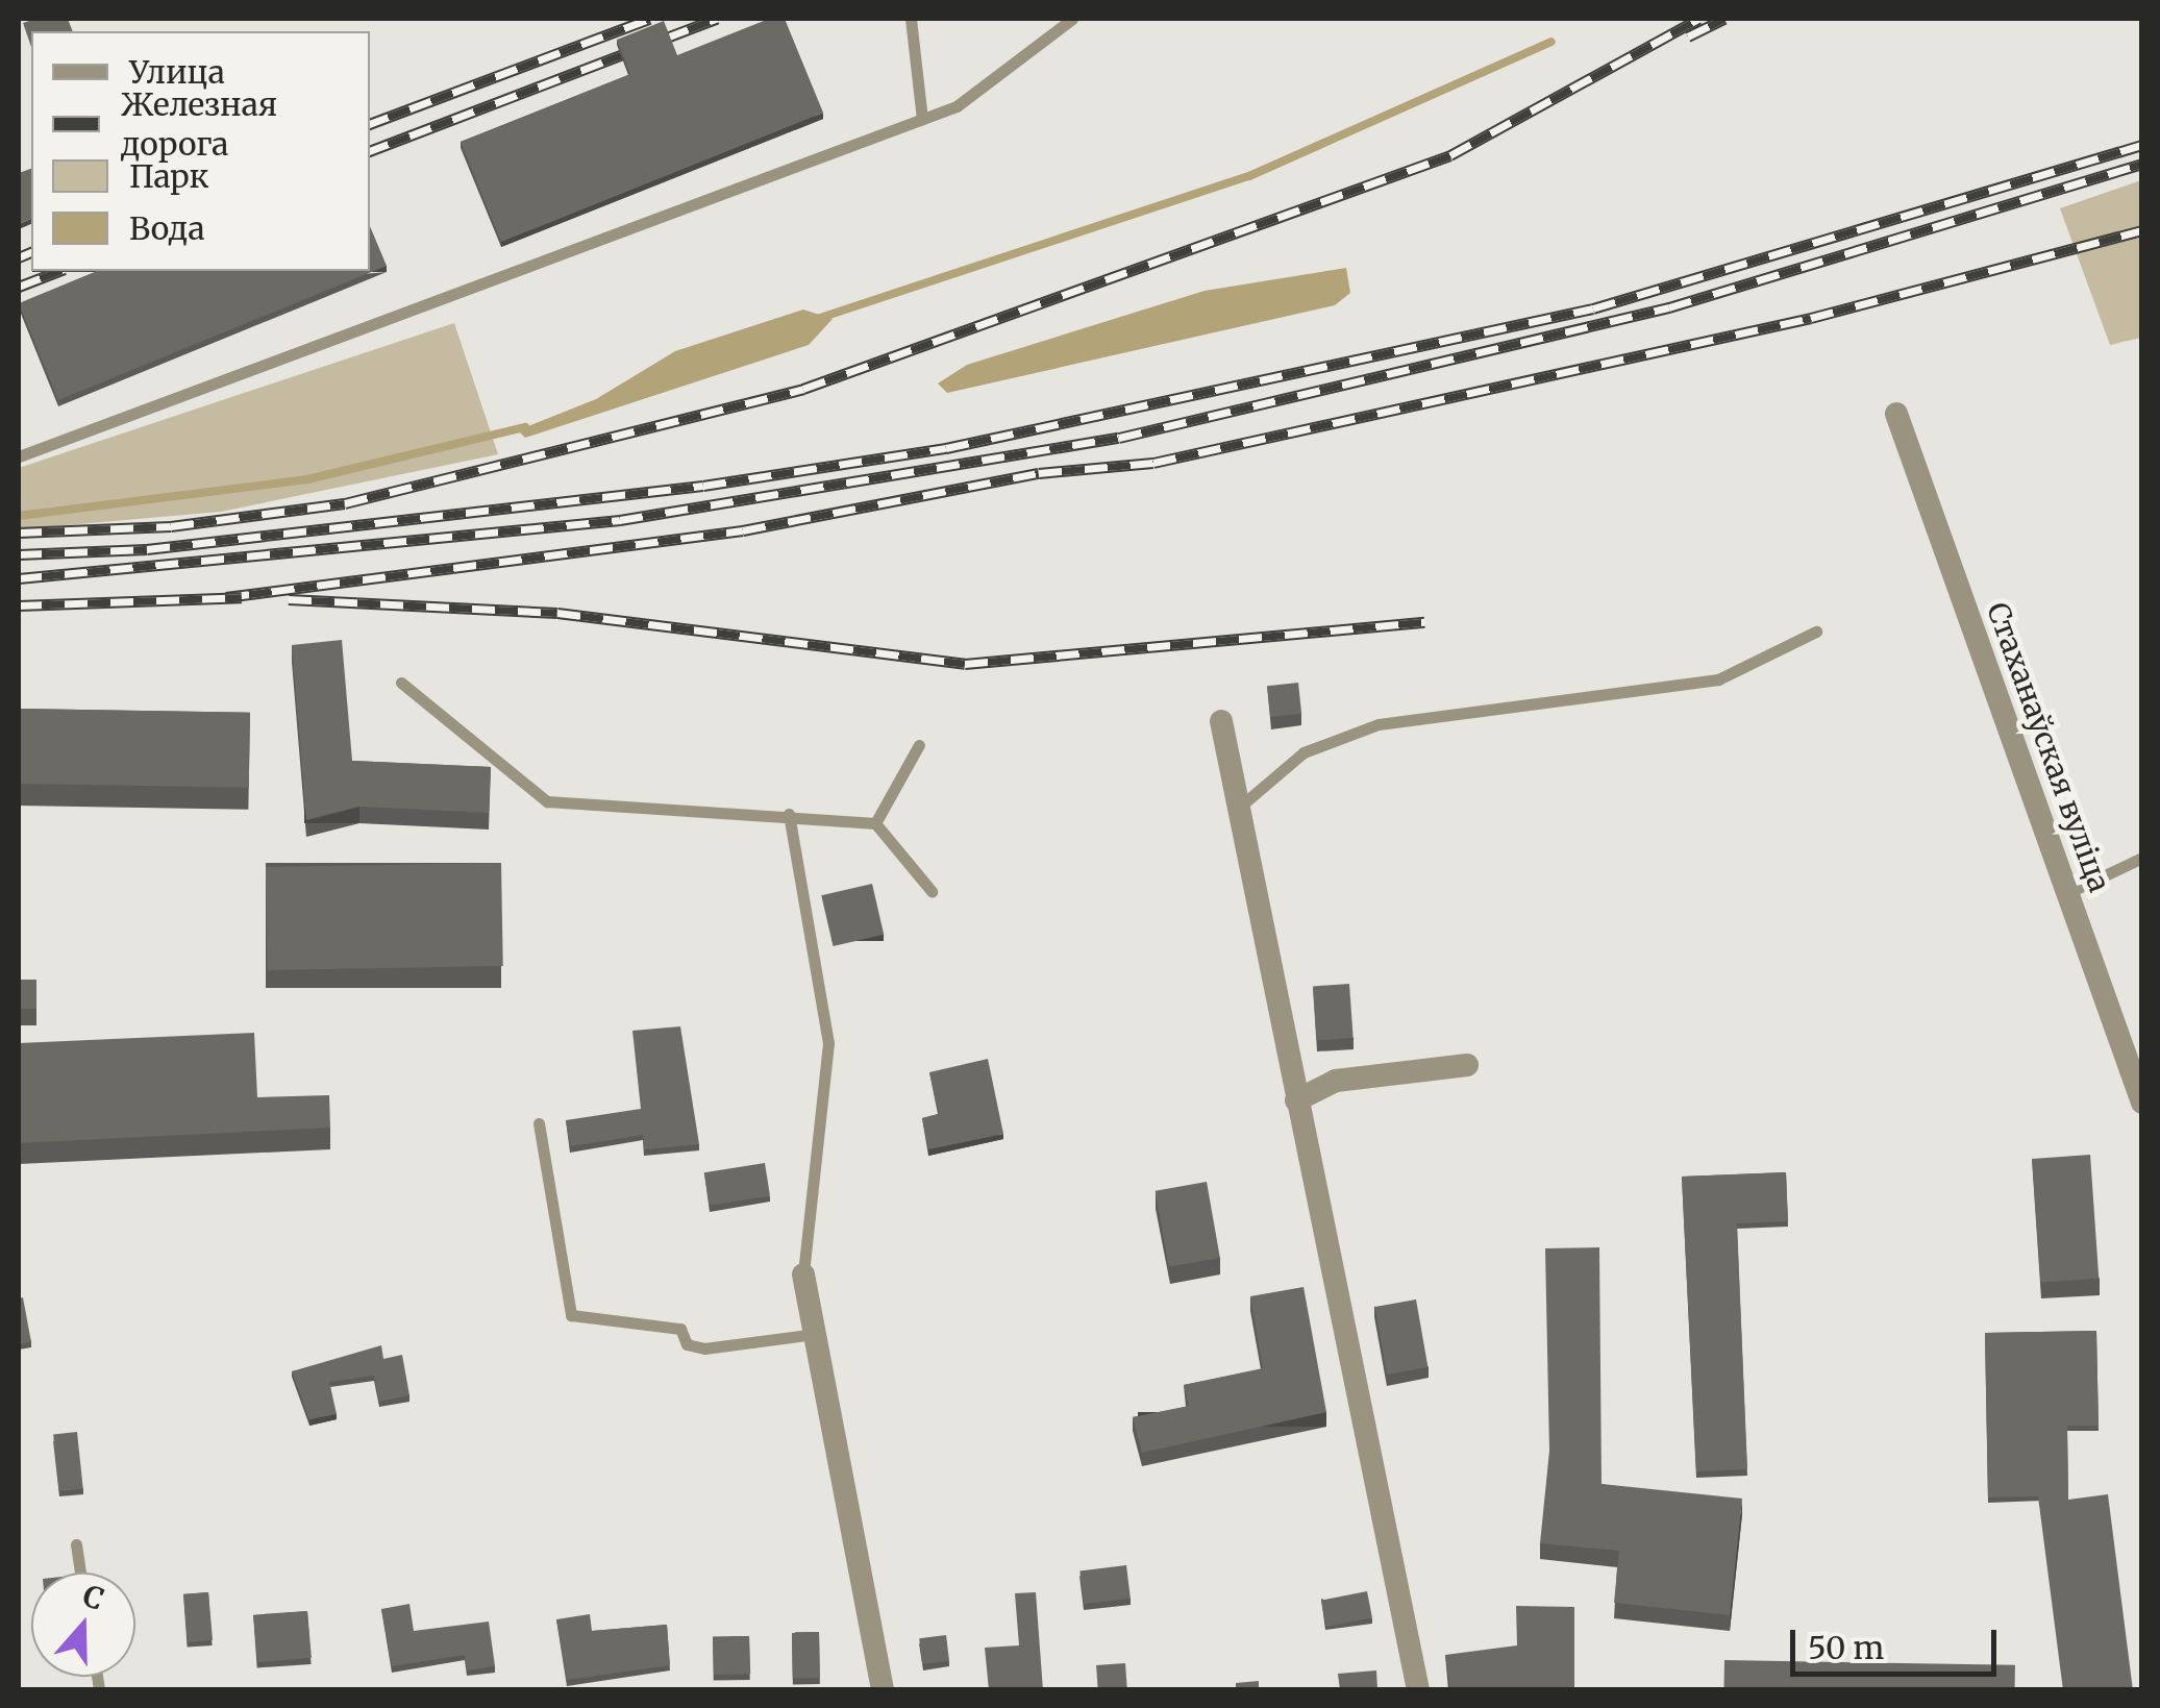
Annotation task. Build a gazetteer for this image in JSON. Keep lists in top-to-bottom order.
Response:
{
  "streets": {
    "street": ["Стаханаўская вуліца"]
  },
  "legend": [
    "Улица",
    "Железная дорога",
    "Парк",
    "Вода"
  ],
  "scale_bar": "50 m",
  "north": "top"
}
